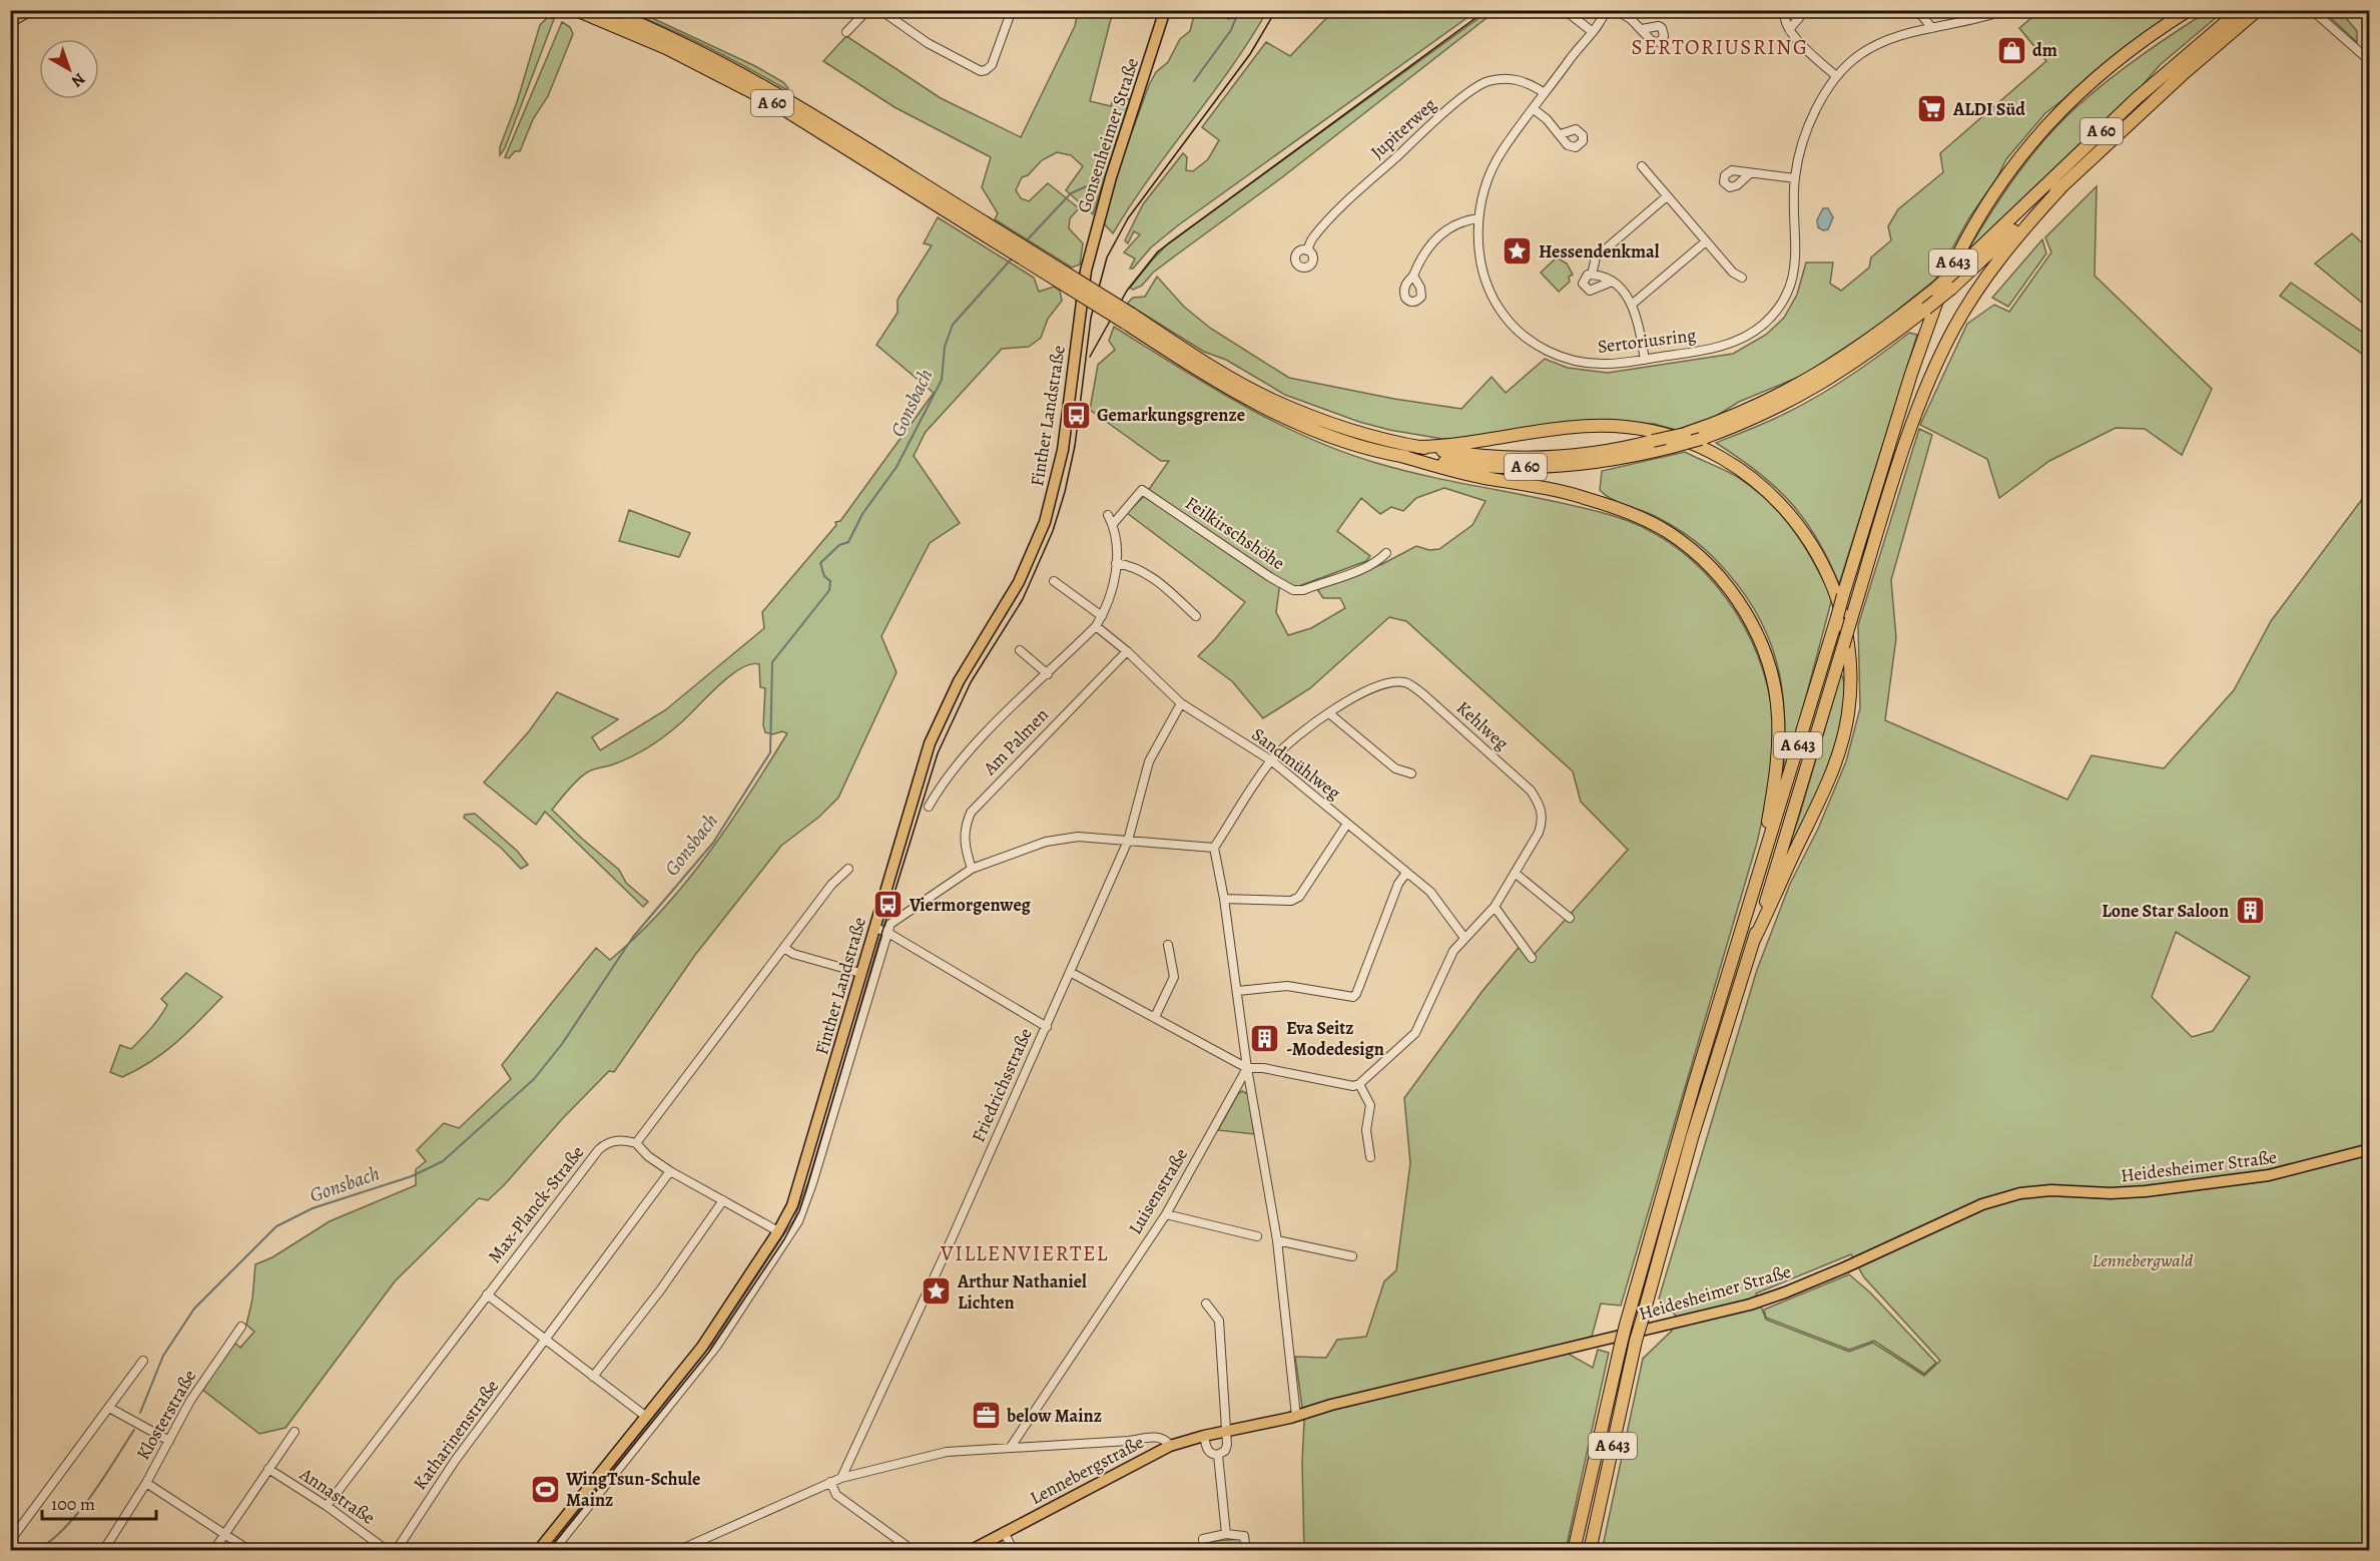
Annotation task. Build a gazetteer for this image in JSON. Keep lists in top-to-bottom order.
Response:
{
  "streets": {
    "highway": ["A 60", "A 643"],
    "main road": [
      "Gonsenheimer Straße",
      "Finther Landstraße",
      "Heidesheimer Straße",
      "Lennebergstraße"
    ],
    "street": [
      "Jupiterweg",
      "Sertoriusring",
      "Feilkirschshöhe",
      "Kehlweg",
      "Am Palmen",
      "Sandmühlweg",
      "Friedrichsstraße",
      "Luisenstraße",
      "Max-Planck-Straße",
      "Klosterstraße",
      "Katharinenstraße",
      "Annastraße"
    ]
  },
  "crossings": [
    ["A 60", "A 643"],
    ["Jupiterweg", "Sertoriusring"],
    ["Gonsenheimer Straße", "Finther Landstraße"],
    ["Kehlweg", "Sandmühlweg"],
    ["Am Palmen", "Sandmühlweg"],
    ["Sandmühlweg", "Friedrichsstraße"],
    ["Heidesheimer Straße", "Lennebergstraße"],
    ["Max-Planck-Straße", "Annastraße"]
  ],
  "districts": ["SERTORIUSRING", "VILLENVIERTEL"],
  "water": ["Gonsbach"],
  "parks": ["Lennebergwald"],
  "places": {
    "shop": ["dm"],
    "supermarket": ["ALDI Süd"],
    "place": ["Hessendenkmal", "Arthur Nathaniel Lichten"],
    "bus stop": ["Gemarkungsgrenze", "Viermorgenweg"],
    "building": ["Lone Star Saloon", "Eva Seitz -Modedesign"],
    "office": ["below Mainz"],
    "sports": ["WingTsun-Schule Mainz"]
  },
  "scale_bar": "100 m",
  "north": "bottom right"
}
